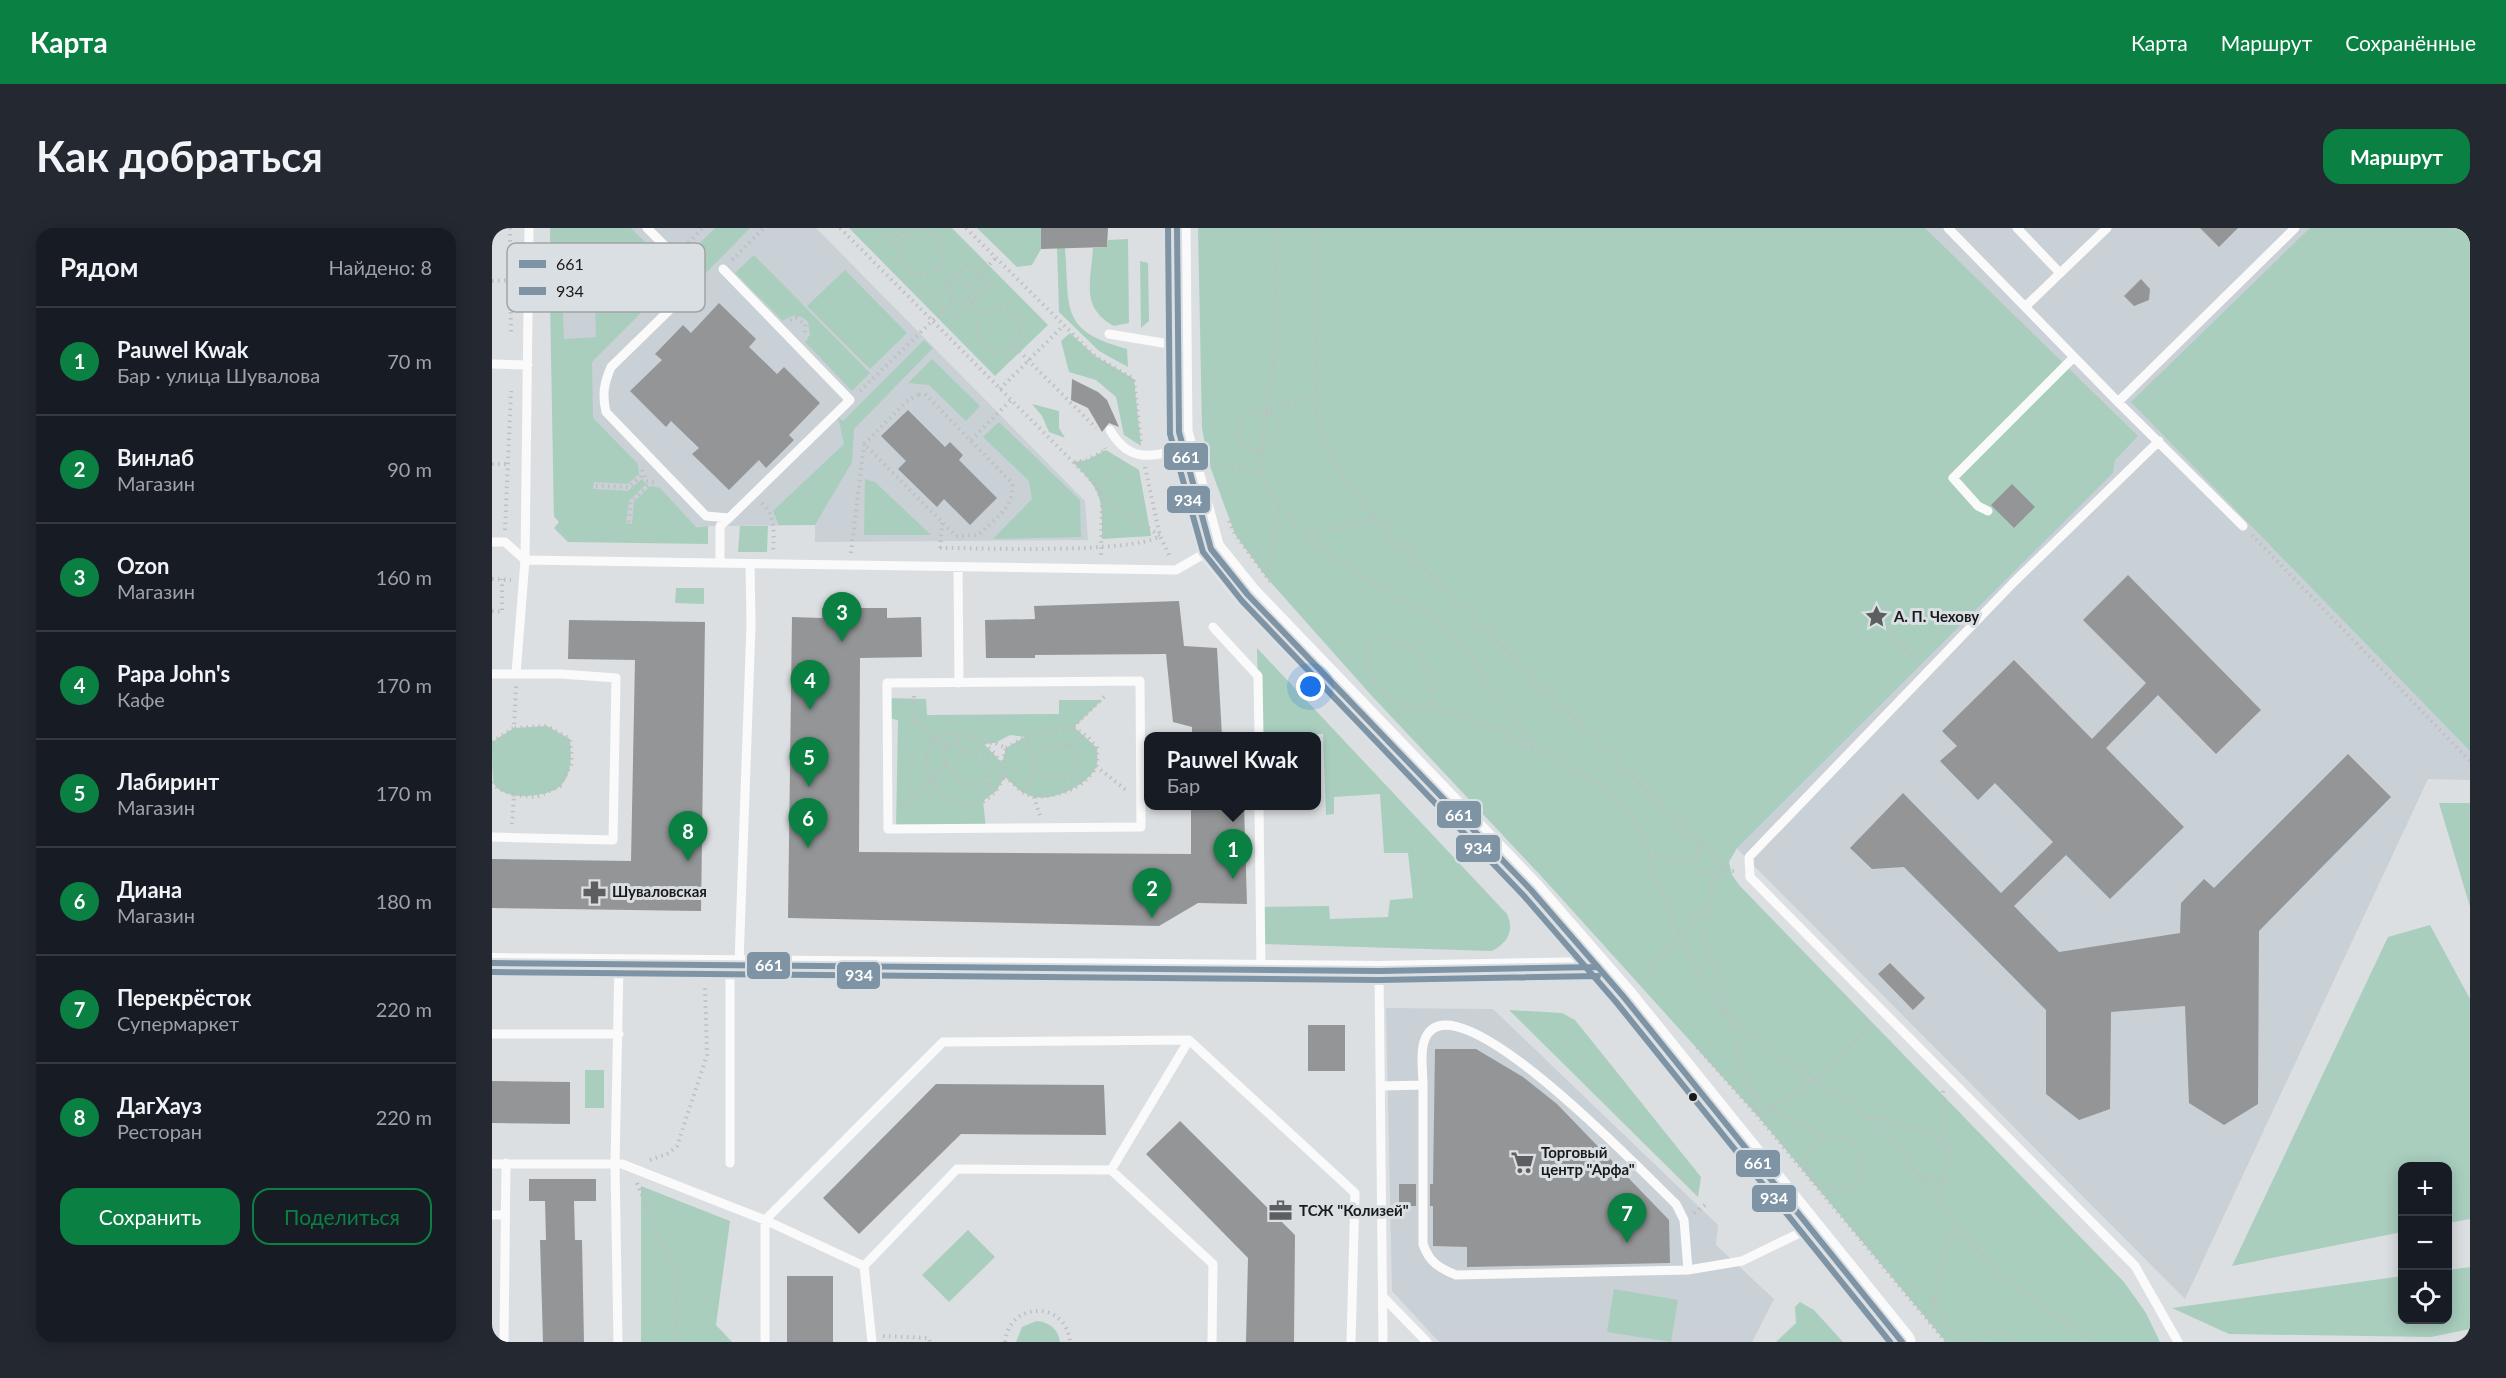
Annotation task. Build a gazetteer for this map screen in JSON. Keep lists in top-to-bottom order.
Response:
{
  "places": {
    "place": ["А. П. Чехову"],
    "pharmacy": ["Шуваловская"],
    "supermarket": ["Торговый центр \"Арфа\""],
    "office": ["ТСЖ \"Колизей\""]
  },
  "lines": ["transit line 661", "transit line 934"],
  "legend": ["661", "934"],
  "page": {
    "header": "Карта",
    "nav": ["Карта", "Маршрут", "Сохранённые"],
    "buttons": [
      "Маршрут",
      ["Сохранить", "Поделиться"]
    ],
    "title": "Как добраться",
    "heading": ["Рядом", "Найдено: 8"],
    "list": [
      {
        "mark": "1",
        "name": "Pauwel Kwak",
        "note": "Бар · улица Шувалова",
        "value": "70 m"
      },
      {
        "mark": "2",
        "name": "Винлаб",
        "note": "Магазин",
        "value": "90 m"
      },
      {
        "mark": "3",
        "name": "Ozon",
        "note": "Магазин",
        "value": "160 m"
      },
      {
        "mark": "4",
        "name": "Papa John's",
        "note": "Кафе",
        "value": "170 m"
      },
      {
        "mark": "5",
        "name": "Лабиринт",
        "note": "Магазин",
        "value": "170 m"
      },
      {
        "mark": "6",
        "name": "Диана",
        "note": "Магазин",
        "value": "180 m"
      },
      {
        "mark": "7",
        "name": "Перекрёсток",
        "note": "Супермаркет",
        "value": "220 m"
      },
      {
        "mark": "8",
        "name": "ДагХауз",
        "note": "Ресторан",
        "value": "220 m"
      }
    ],
    "pins": [
      "3",
      "4",
      "5",
      "6",
      "8",
      "1",
      "2",
      "7"
    ],
    "popup": ["Pauwel Kwak", "Бар"],
    "map_buttons": ["+", "−"]
  }
}
